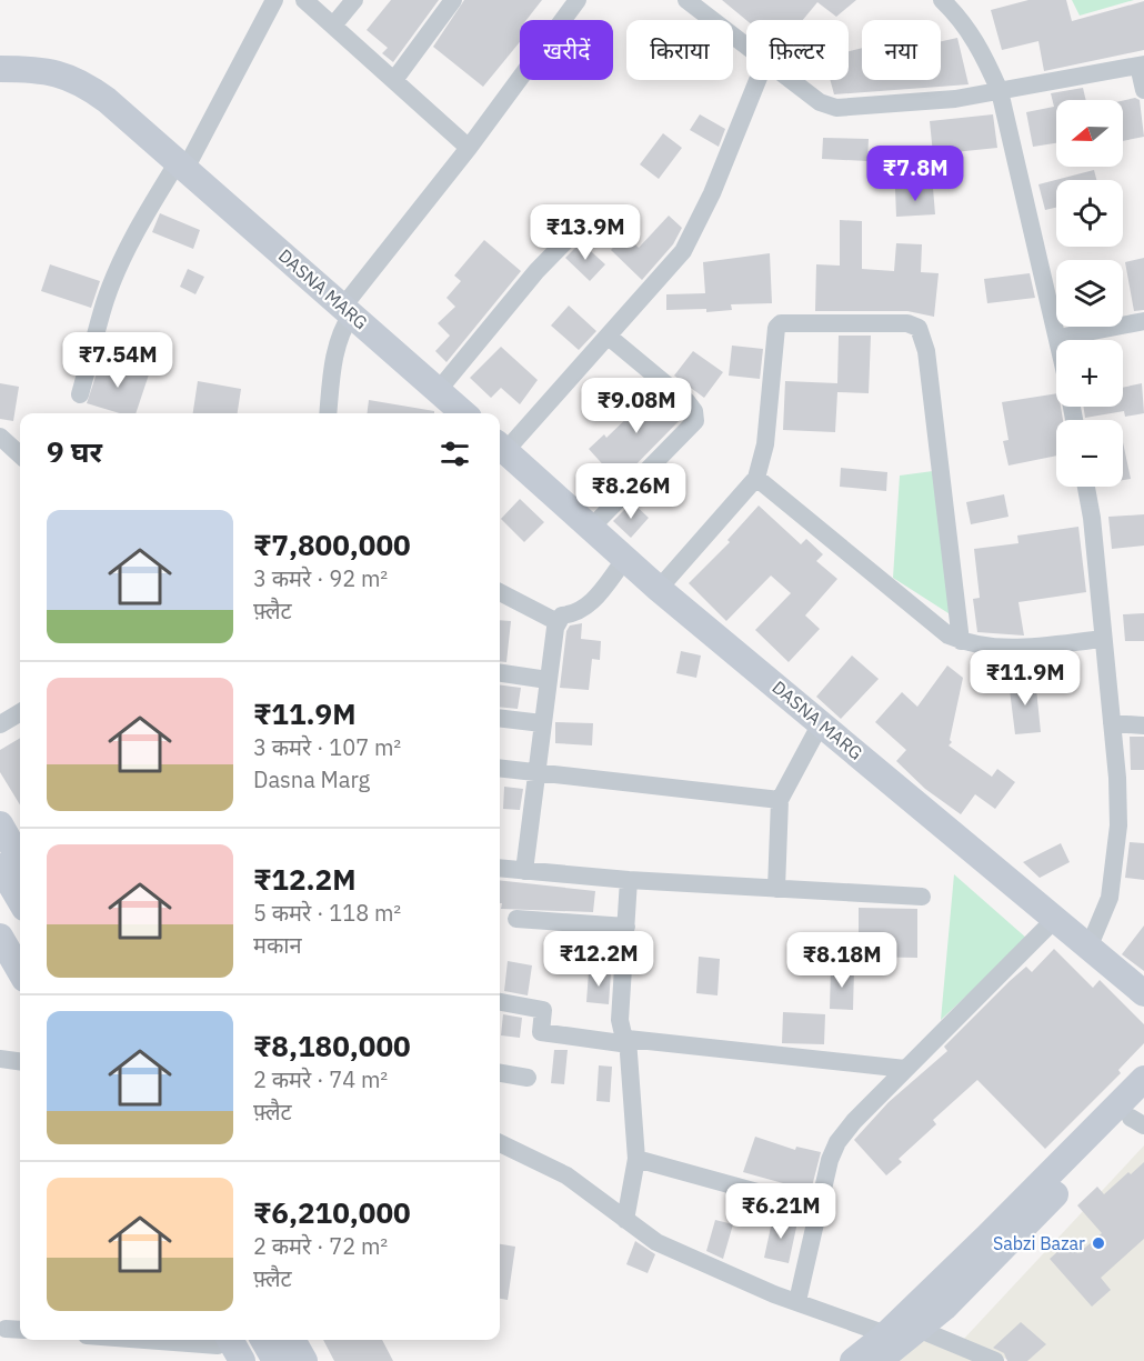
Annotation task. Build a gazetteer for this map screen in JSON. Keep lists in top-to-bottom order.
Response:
{
  "streets": {
    "street": ["DASNA MARG"]
  },
  "places": ["Sabzi Bazar"],
  "north": "left",
  "page": {
    "chip": [
      "खरीदें",
      "किराया",
      "फ़िल्टर",
      "नया"
    ],
    "map_buttons": ["+", "−"],
    "price": [
      "₹7.8M",
      "₹13.9M",
      "₹7.54M",
      "₹9.08M",
      "₹8.26M",
      "₹11.9M",
      "₹12.2M",
      "₹8.18M",
      "₹6.21M"
    ],
    "heading": "9 घर",
    "list": [
      {
        "name": "₹7,800,000",
        "note": "3 कमरे · 92 m² · फ़्लैट"
      },
      {
        "name": "₹11.9M",
        "note": "3 कमरे · 107 m² · Dasna Marg"
      },
      {
        "name": "₹12.2M",
        "note": "5 कमरे · 118 m² · मकान"
      },
      {
        "name": "₹8,180,000",
        "note": "2 कमरे · 74 m² · फ़्लैट"
      },
      {
        "name": "₹6,210,000",
        "note": "2 कमरे · 72 m² · फ़्लैट"
      }
    ]
  }
}
